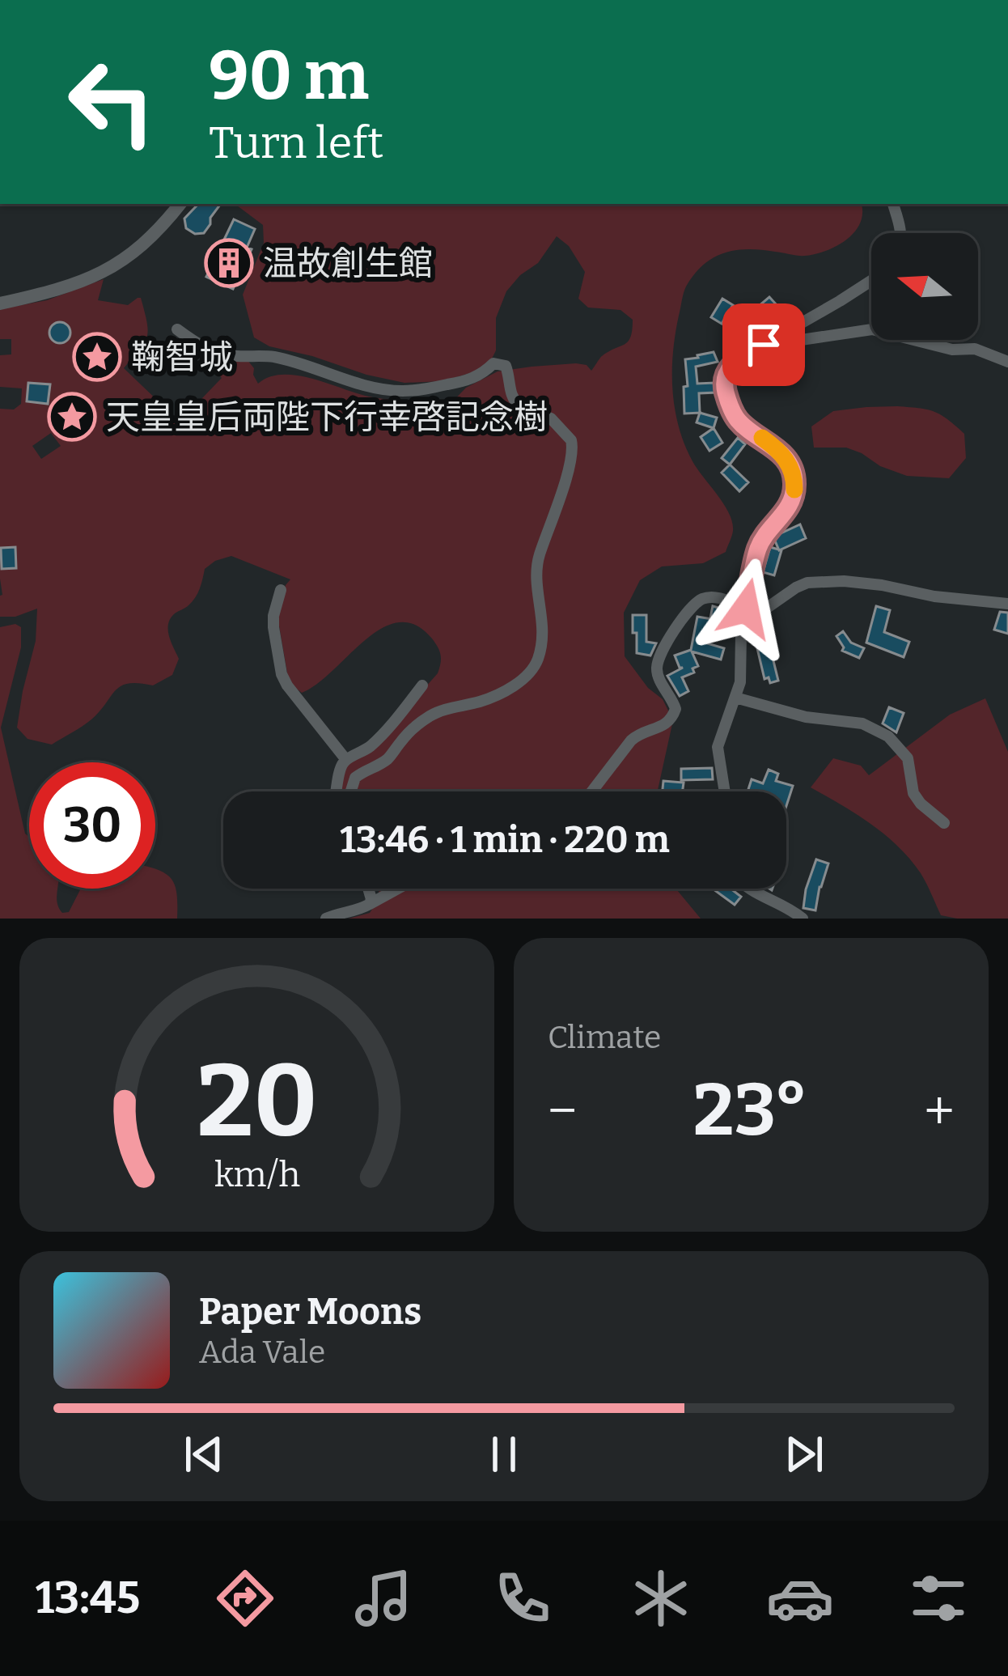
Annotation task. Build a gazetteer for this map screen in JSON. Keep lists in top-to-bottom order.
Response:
{
  "places": {
    "building": ["温故創生館"],
    "place": ["鞠智城", "天皇皇后両陛下行幸啓記念樹"]
  },
  "north": "left",
  "page": {
    "turn": ["90 m", "Turn left"],
    "limit": "30",
    "trip": "13:46 · 1 min · 220 m",
    "tile": "Climate",
    "heat": ["−", "23°", "+"],
    "song": ["Paper Moons", "Ada Vale"],
    "tabs": "13:45",
    "gauge": ["20", "km/h"]
  }
}
